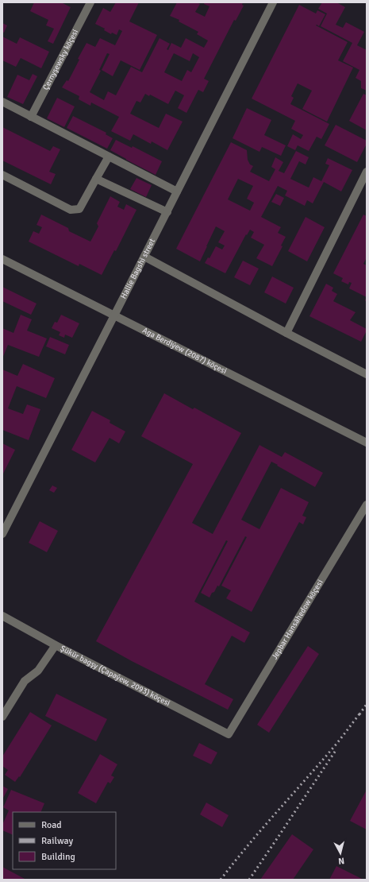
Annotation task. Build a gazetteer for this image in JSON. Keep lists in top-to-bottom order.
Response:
{
  "streets": {
    "street": [
      "Çernyşewsky köçesi",
      "Hallie Bagshi street",
      "Aga Berdiýew (2087) köçesi",
      "Jepbar Hansähedow köçesi",
      "Şükür bagşy (Çapaýew, 2093) köçesi"
    ]
  },
  "crossings": [
    ["Hallie Bagshi street", "Aga Berdiýew (2087) köçesi"],
    ["Jepbar Hansähedow köçesi", "Şükür bagşy (Çapaýew, 2093) köçesi"]
  ],
  "legend": ["Road", "Railway", "Building"],
  "north": "bottom"
}
